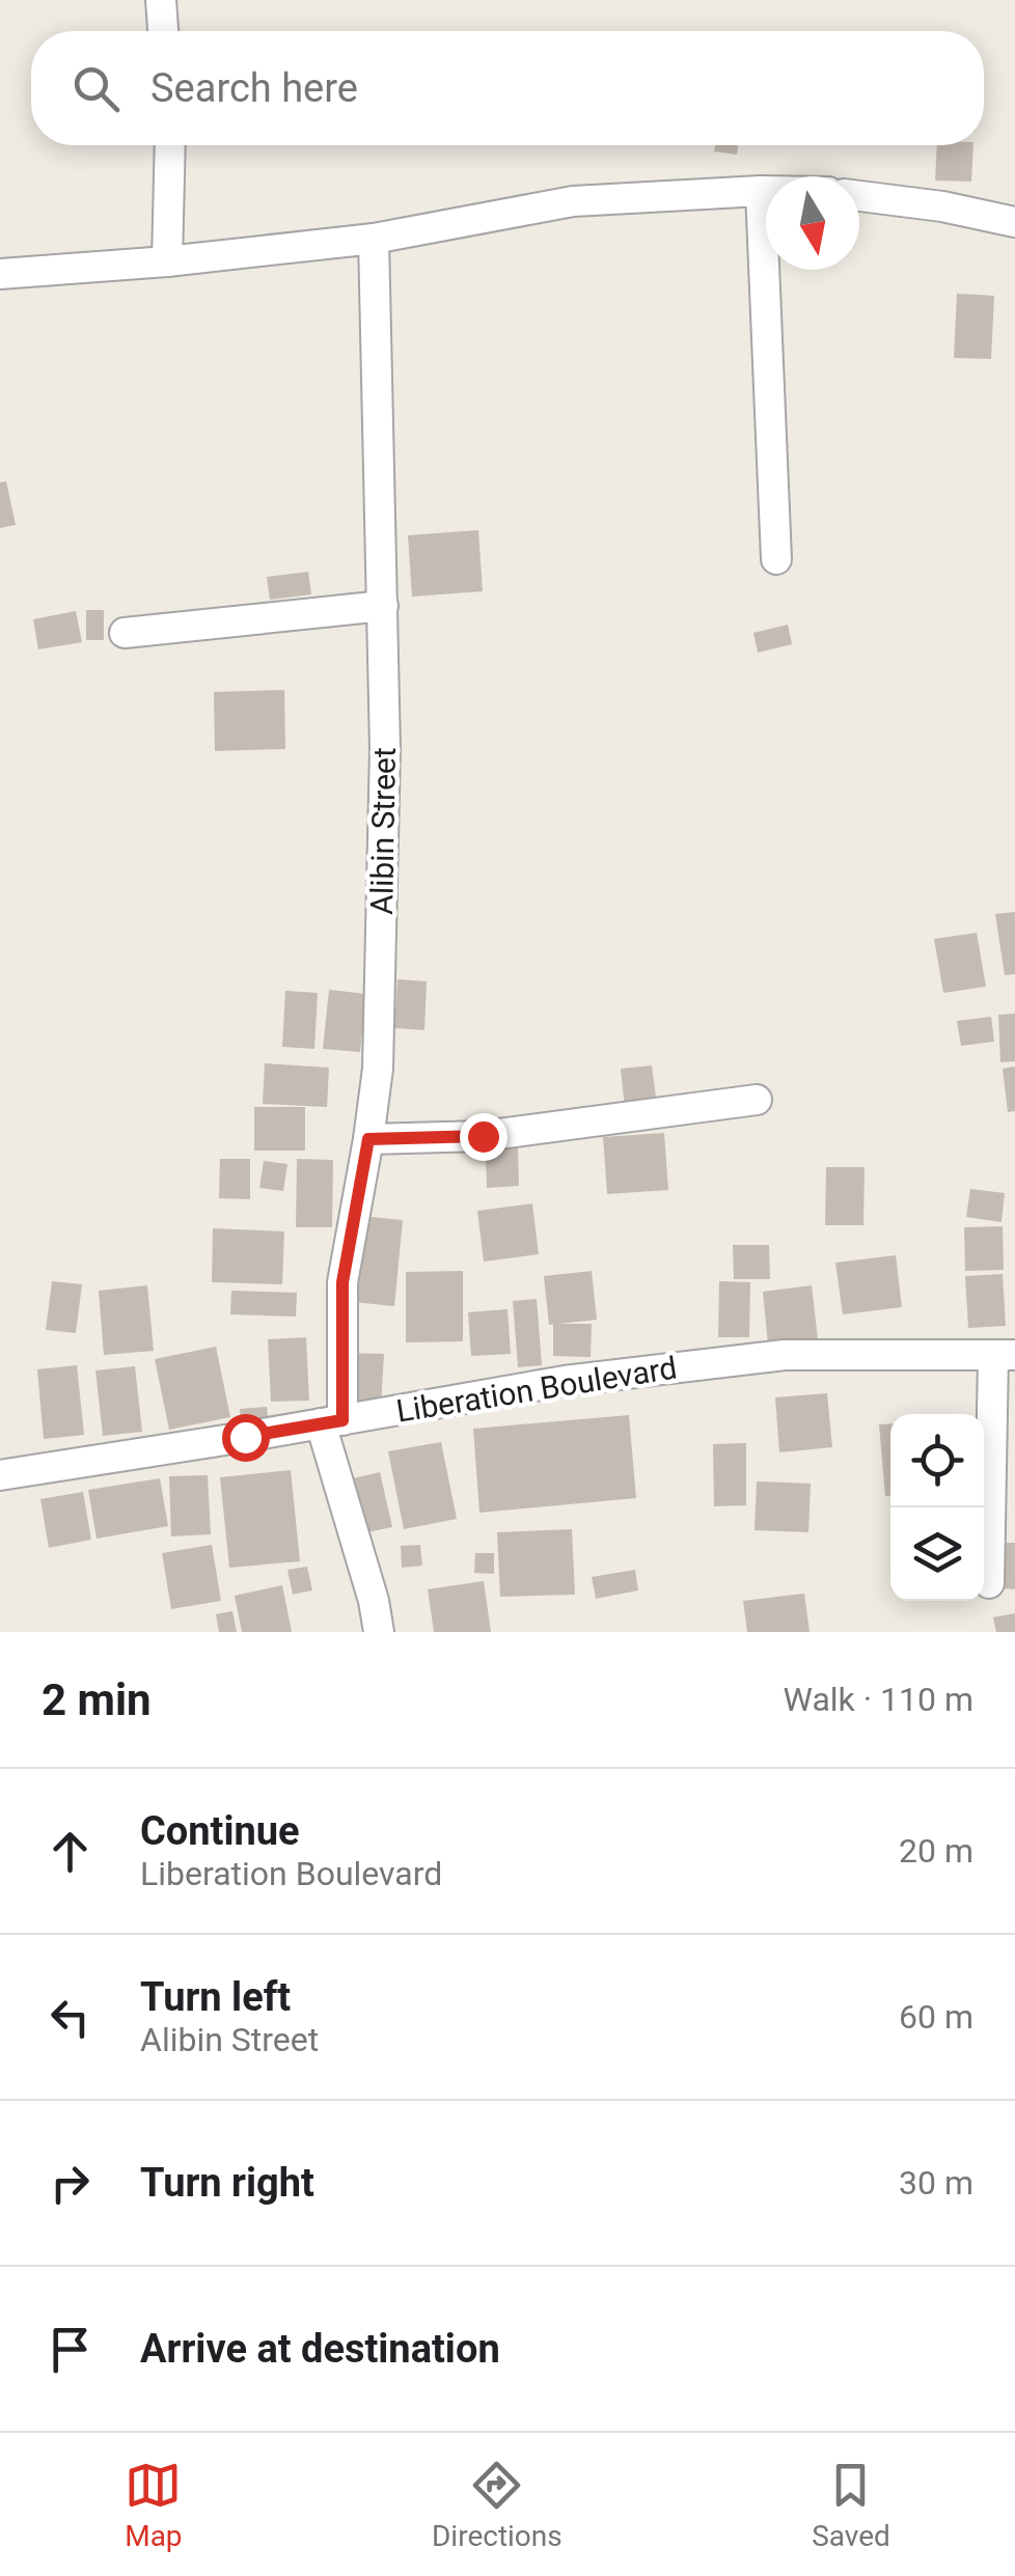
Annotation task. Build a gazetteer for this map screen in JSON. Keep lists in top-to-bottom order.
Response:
{
  "streets": {
    "street": ["Alibin Street", "Liberation Boulevard"]
  },
  "crossings": [
    ["Alibin Street", "Liberation Boulevard"]
  ],
  "north": "bottom",
  "page": {
    "search": "Search here",
    "heading": ["2 min", "Walk · 110 m"],
    "list": [
      ["Continue", "Liberation Boulevard", "20 m"],
      ["Turn left", "Alibin Street", "60 m"],
      ["Turn right", "30 m"],
      "Arrive at destination"
    ],
    "nav": ["Map", "Directions", "Saved"]
  }
}
